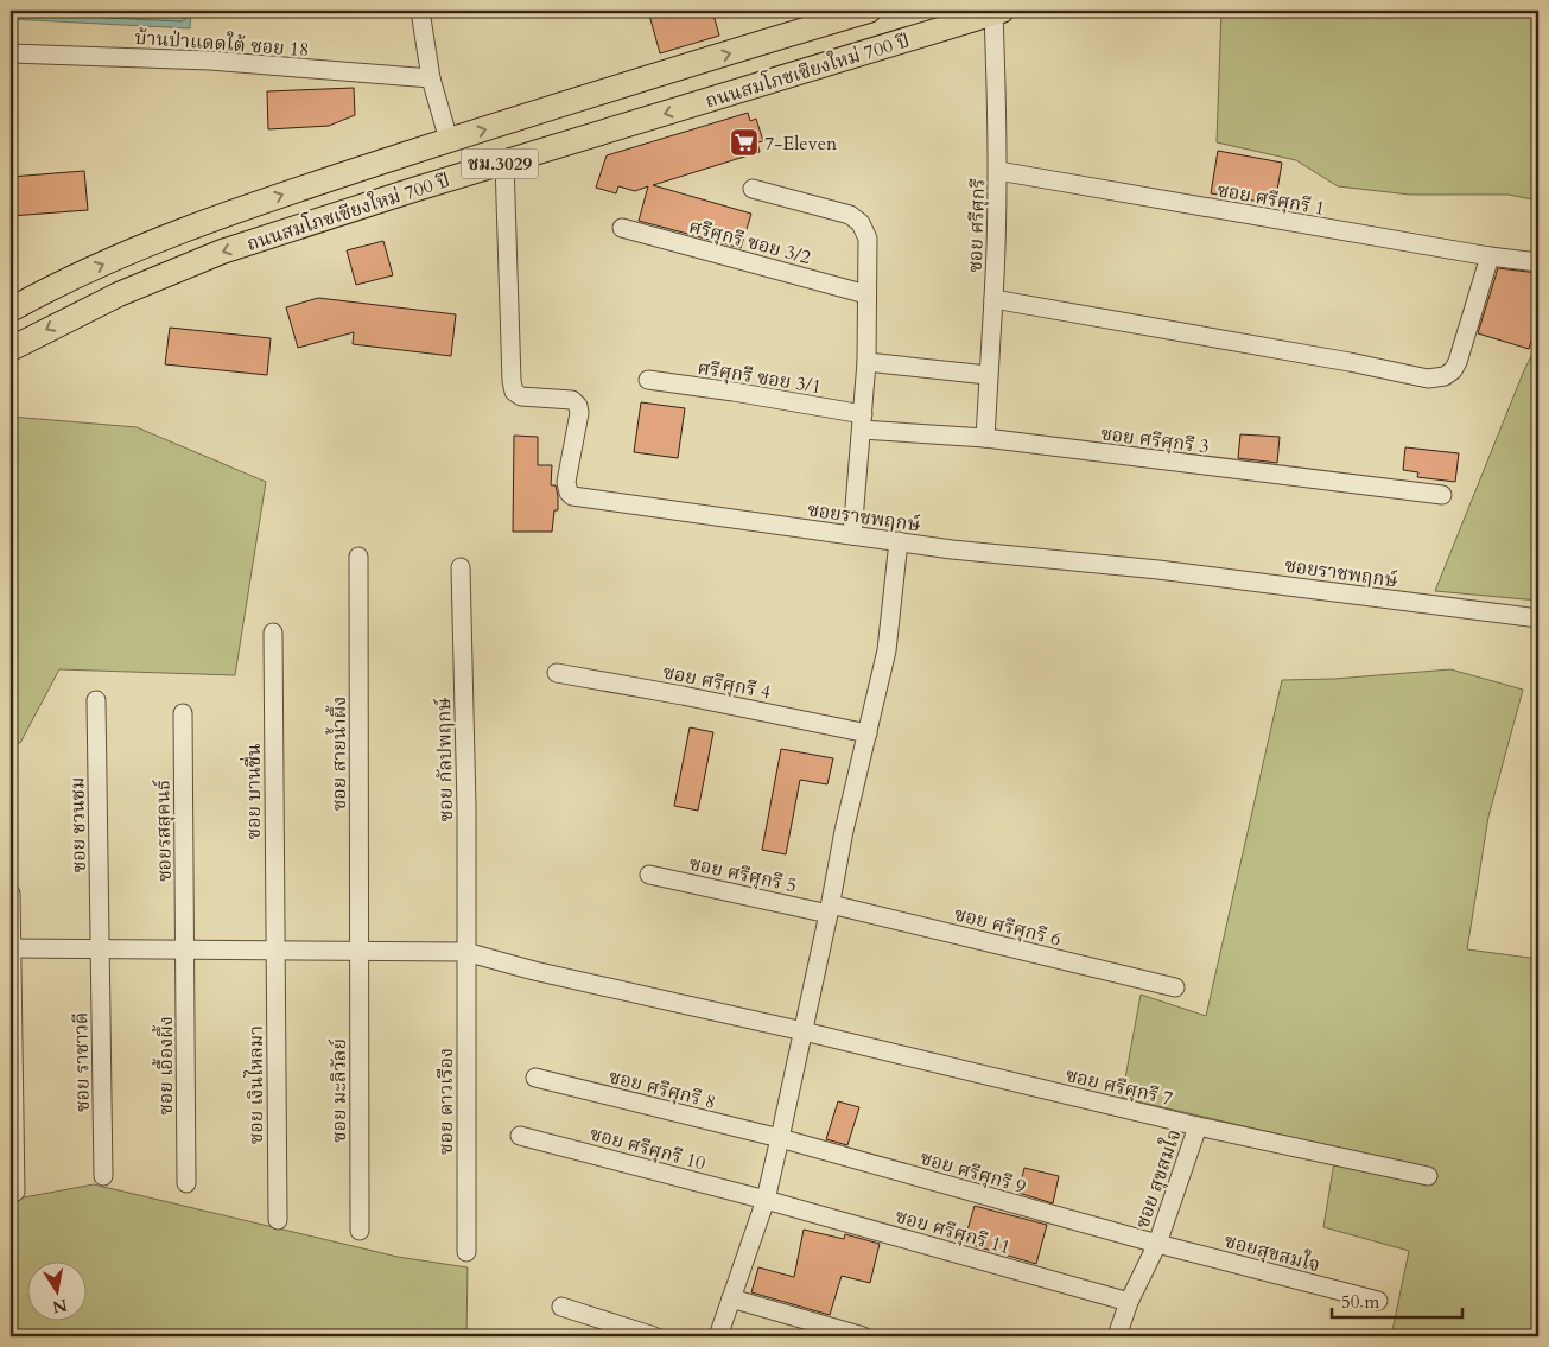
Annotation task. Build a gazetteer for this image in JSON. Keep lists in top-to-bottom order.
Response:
{
  "streets": {
    "main road": ["ถนนสมโภชเชียงใหม่ 700 ปี", "ชม.3029"],
    "street": [
      "บ้านป่าแดดใต้ ซอย 18",
      "ซอย ศรีศุกรี 1",
      "ซอย ศรีศุกรี",
      "ศรีศุกรี ซอย 3/2",
      "ศรีศุกรี ซอย 3/1",
      "ซอย ศรีศุกรี 3",
      "ซอยราชพฤกษ์",
      "ซอย ศรีศุกรี 4",
      "ซอย สายน้ำผึ้ง",
      "ซอย กัลปพฤกษ์",
      "ซอย บานชื่น",
      "ซอย ชวนชม",
      "ซอยรสสุคนธ์",
      "ซอย ศรีศุกรี 5",
      "ซอย ศรีศุกรี 6",
      "ซอย ราชาวดี",
      "ซอย เอื้องผึ้ง",
      "ซอย เงินไหลมา",
      "ซอย ศรีศุกรี 7",
      "ซอย ศรีศุกรี 8",
      "ซอย มะลิวัลย์",
      "ซอย ดาวเรือง",
      "ซอย ศรีศุกรี 10",
      "ซอย ศรีศุกรี 9",
      "ซอย สุขสมใจ",
      "ซอย ศรีศุกรี 11",
      "ซอยสุขสมใจ"
    ]
  },
  "crossings": [
    ["ถนนสมโภชเชียงใหม่ 700 ปี", "ซอย ศรีศุกรี"],
    ["ถนนสมโภชเชียงใหม่ 700 ปี", "ซอยราชพฤกษ์"],
    ["ซอย ศรีศุกรี 1", "ซอย ศรีศุกรี"],
    ["ซอย ศรีศุกรี", "ซอย ศรีศุกรี 3"],
    ["ศรีศุกรี ซอย 3/1", "ซอย ศรีศุกรี 3"],
    ["ซอย สายน้ำผึ้ง", "ซอย ศรีศุกรี 7"],
    ["ซอย สายน้ำผึ้ง", "ซอย มะลิวัลย์"],
    ["ซอย กัลปพฤกษ์", "ซอย ศรีศุกรี 7"],
    ["ซอย กัลปพฤกษ์", "ซอย ดาวเรือง"],
    ["ซอย บานชื่น", "ซอย เงินไหลมา"],
    ["ซอย บานชื่น", "ซอย ศรีศุกรี 7"],
    ["ซอย ชวนชม", "ซอย ราชาวดี"],
    ["ซอย ชวนชม", "ซอย ศรีศุกรี 7"],
    ["ซอยรสสุคนธ์", "ซอย เอื้องผึ้ง"],
    ["ซอยรสสุคนธ์", "ซอย ศรีศุกรี 7"],
    ["ซอย ศรีศุกรี 5", "ซอย ศรีศุกรี 6"],
    ["ซอย ราชาวดี", "ซอย ศรีศุกรี 7"],
    ["ซอย เอื้องผึ้ง", "ซอย ศรีศุกรี 7"],
    ["ซอย เงินไหลมา", "ซอย ศรีศุกรี 7"],
    ["ซอย ศรีศุกรี 7", "ซอย มะลิวัลย์"],
    ["ซอย ศรีศุกรี 7", "ซอย ดาวเรือง"],
    ["ซอย ศรีศุกรี 7", "ซอย สุขสมใจ"],
    ["ซอย ศรีศุกรี 8", "ซอย ศรีศุกรี 9"],
    ["ซอย ศรีศุกรี 10", "ซอย ศรีศุกรี 11"],
    ["ซอย ศรีศุกรี 9", "ซอย สุขสมใจ"],
    ["ซอย ศรีศุกรี 9", "ซอยสุขสมใจ"],
    ["ซอย สุขสมใจ", "ซอย ศรีศุกรี 11"],
    ["ซอย สุขสมใจ", "ซอยสุขสมใจ"]
  ],
  "places": {
    "supermarket": ["7-Eleven"]
  },
  "scale_bar": "50 m",
  "north": "bottom"
}
